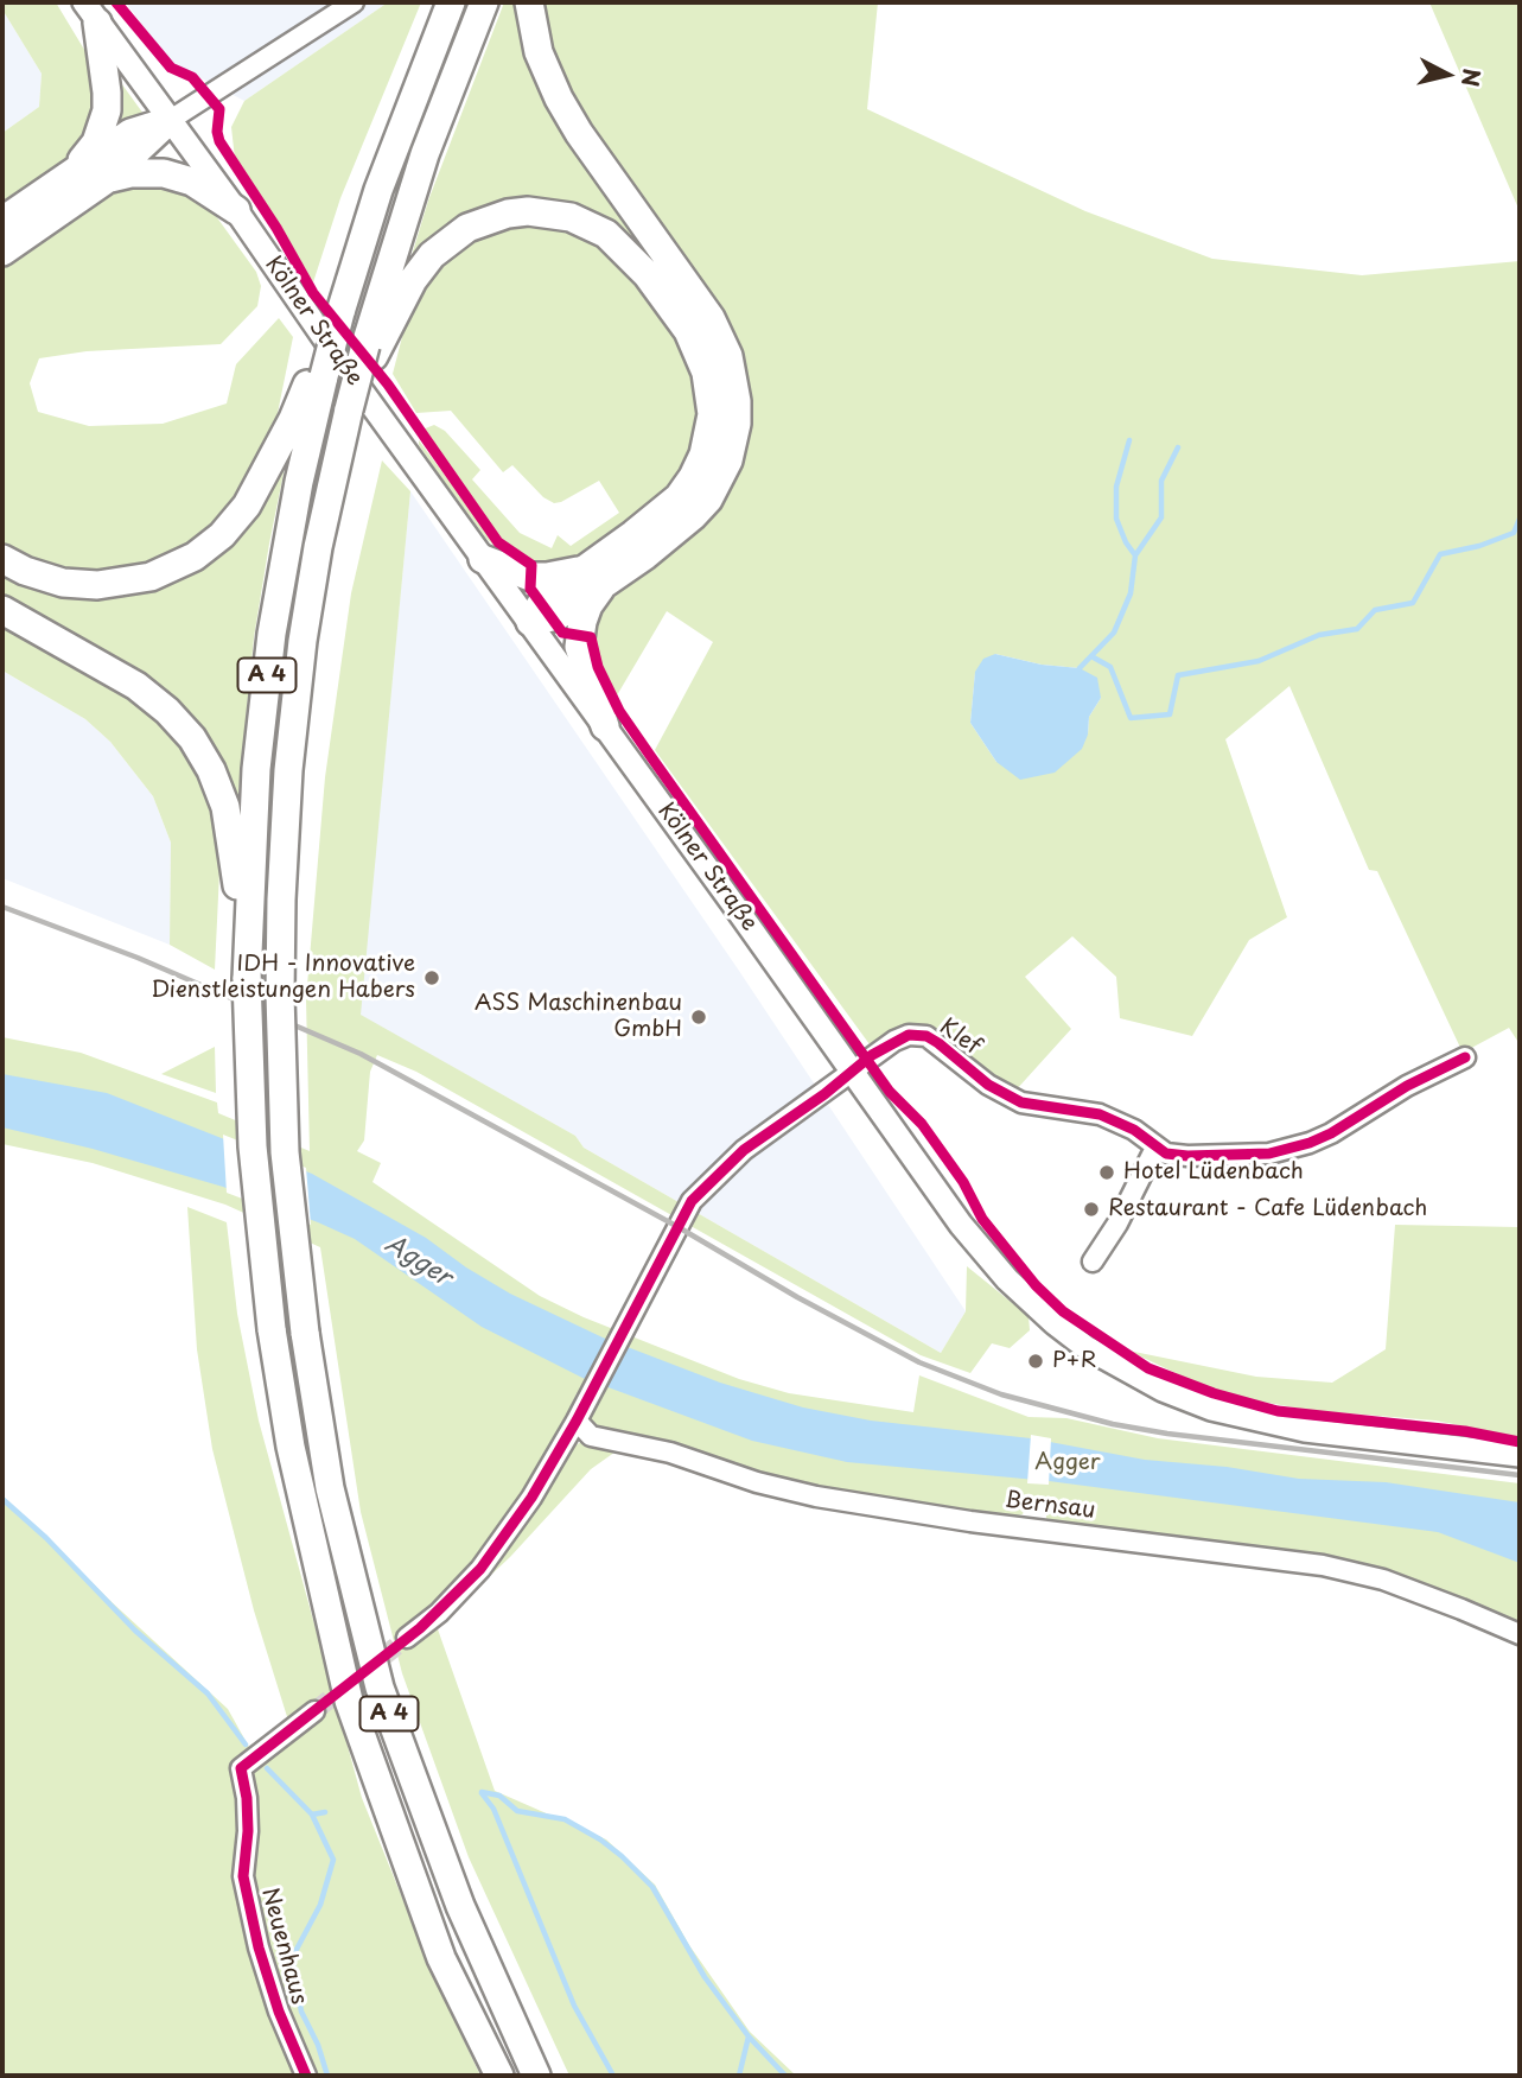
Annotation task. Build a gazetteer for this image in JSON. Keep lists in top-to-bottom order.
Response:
{
  "streets": {
    "highway": ["A 4"],
    "main road": ["Kölner Straße"],
    "street": ["Klef", "Bernsau", "Neuenhaus"]
  },
  "crossings": [
    ["Kölner Straße", "Klef"],
    ["Klef", "Bernsau"]
  ],
  "water": ["Agger"],
  "parks": ["Agger"],
  "places": [
    "IDH - Innovative Dienstleistungen Habers",
    "ASS Maschinenbau GmbH",
    "Hotel Lüdenbach",
    "Restaurant - Cafe Lüdenbach",
    "P+R"
  ],
  "north": "right"
}
